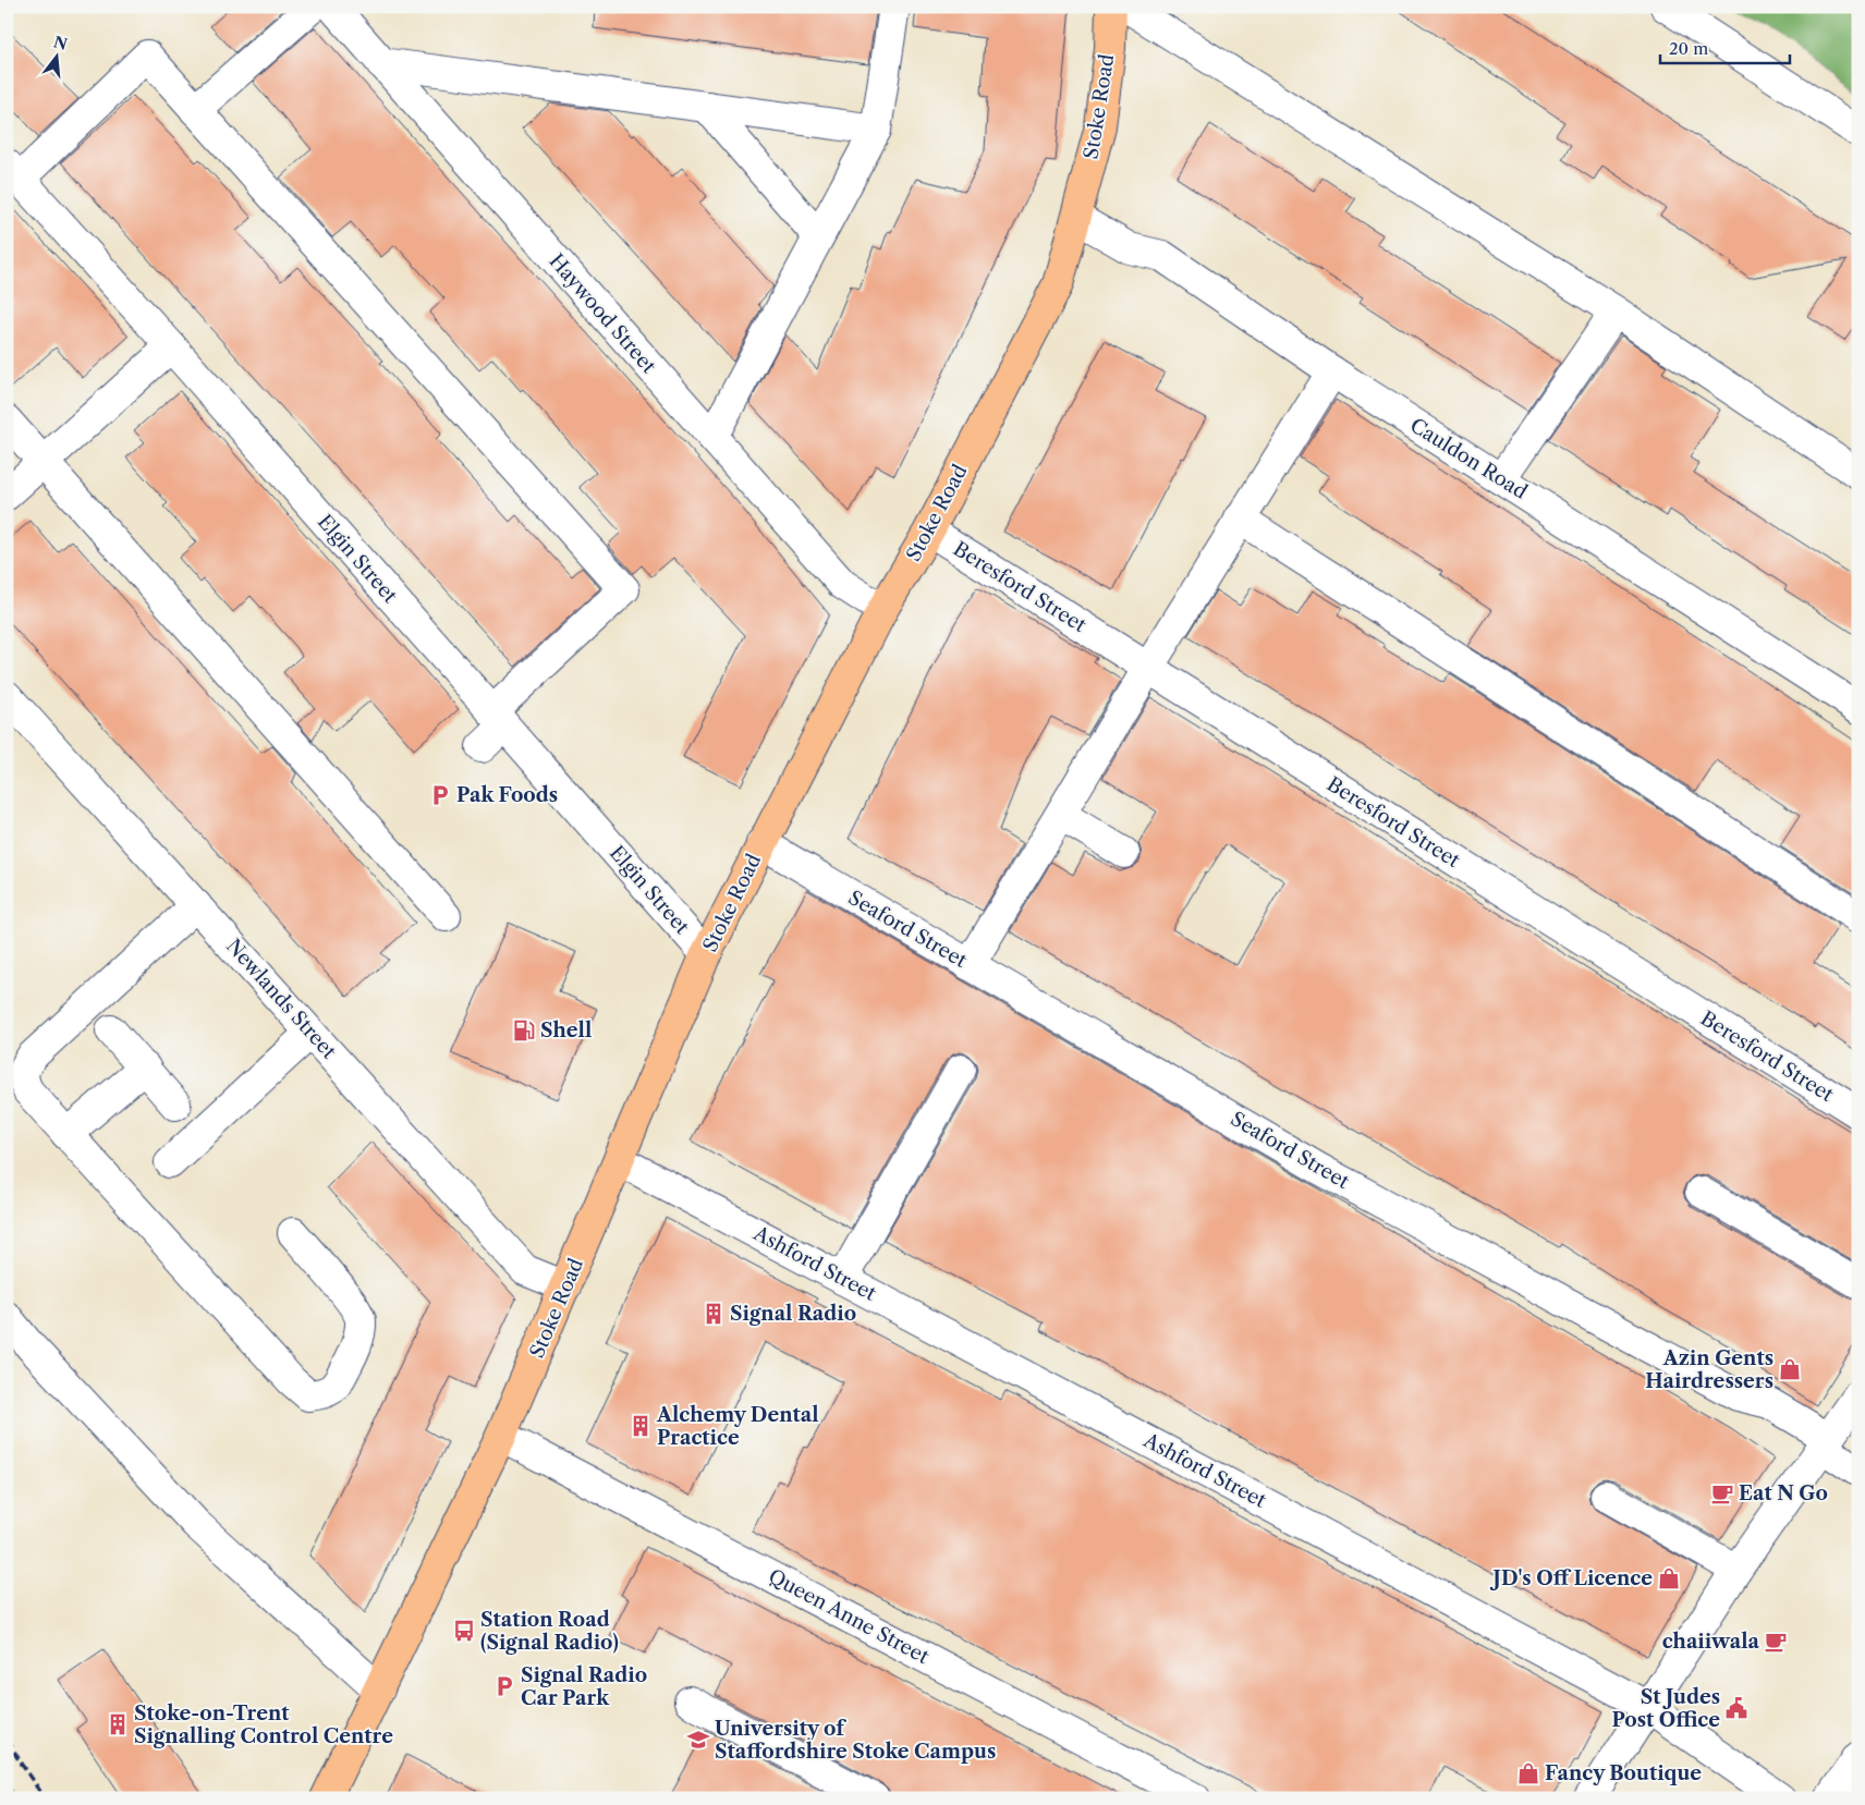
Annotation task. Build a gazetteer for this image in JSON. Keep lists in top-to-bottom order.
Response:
{
  "streets": {
    "main road": ["Stoke Road"],
    "street": [
      "Haywood Street",
      "Cauldon Road",
      "Elgin Street",
      "Beresford Street",
      "Seaford Street",
      "Newlands Street",
      "Ashford Street",
      "Queen Anne Street"
    ]
  },
  "crossings": [
    ["Stoke Road", "Haywood Street"],
    ["Stoke Road", "Cauldon Road"],
    ["Stoke Road", "Elgin Street"],
    ["Stoke Road", "Beresford Street"],
    ["Stoke Road", "Seaford Street"],
    ["Stoke Road", "Newlands Street"],
    ["Stoke Road", "Ashford Street"],
    ["Stoke Road", "Queen Anne Street"]
  ],
  "places": {
    "parking": ["Pak Foods", "Signal Radio Car Park"],
    "fuel station": ["Shell"],
    "building": ["Signal Radio", "Alchemy Dental Practice", "Stoke-on-Trent Signalling Control Centre"],
    "shop": ["Azin Gents Hairdressers", "JD's Off Licence", "Fancy Boutique"],
    "cafe": ["Eat N Go", "chaiiwala"],
    "bus stop": ["Station Road (Signal Radio)"],
    "public building": ["St Judes Post Office"],
    "school or university": ["University of Staffordshire Stoke Campus"]
  },
  "scale_bar": "20 m",
  "north": "top"
}
